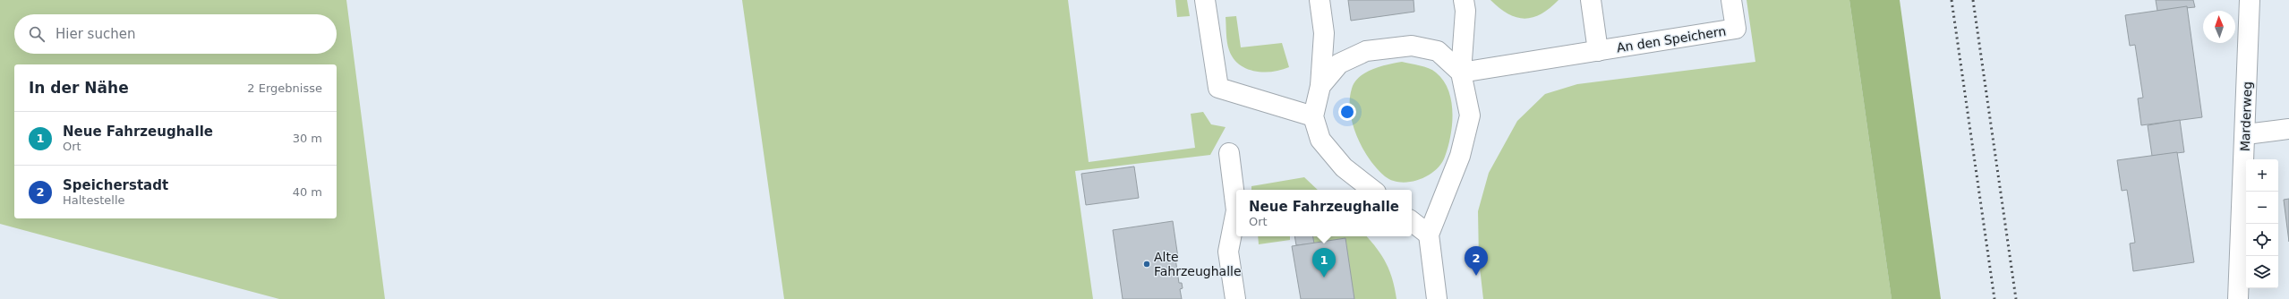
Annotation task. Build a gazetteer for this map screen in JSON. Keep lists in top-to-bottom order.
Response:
{
  "streets": {
    "street": ["An den Speichern", "Marderweg"]
  },
  "places": ["Alte Fahrzeughalle"],
  "north": "top",
  "page": {
    "search": "Hier suchen",
    "heading": ["In der Nähe", "2 Ergebnisse"],
    "list": [
      {
        "mark": "1",
        "name": "Neue Fahrzeughalle",
        "note": "Ort",
        "value": "30 m"
      },
      {
        "mark": "2",
        "name": "Speicherstadt",
        "note": "Haltestelle",
        "value": "40 m"
      }
    ],
    "map_buttons": ["+", "−"],
    "popup": ["Neue Fahrzeughalle", "Ort"],
    "pins": ["2", "1"]
  }
}
